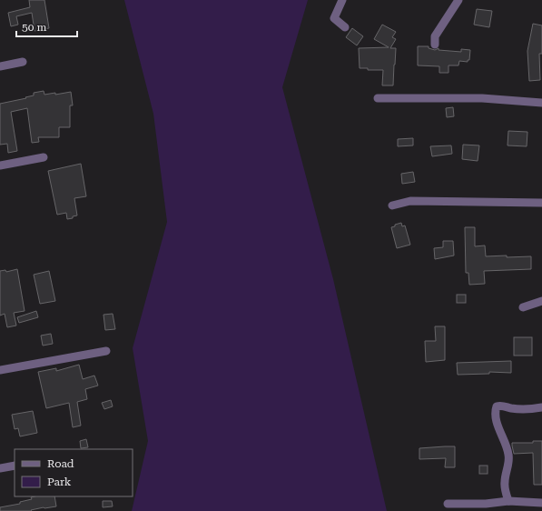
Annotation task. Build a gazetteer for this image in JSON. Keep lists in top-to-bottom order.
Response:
{
  "legend": ["Road", "Park"],
  "scale_bar": "50 m"
}
